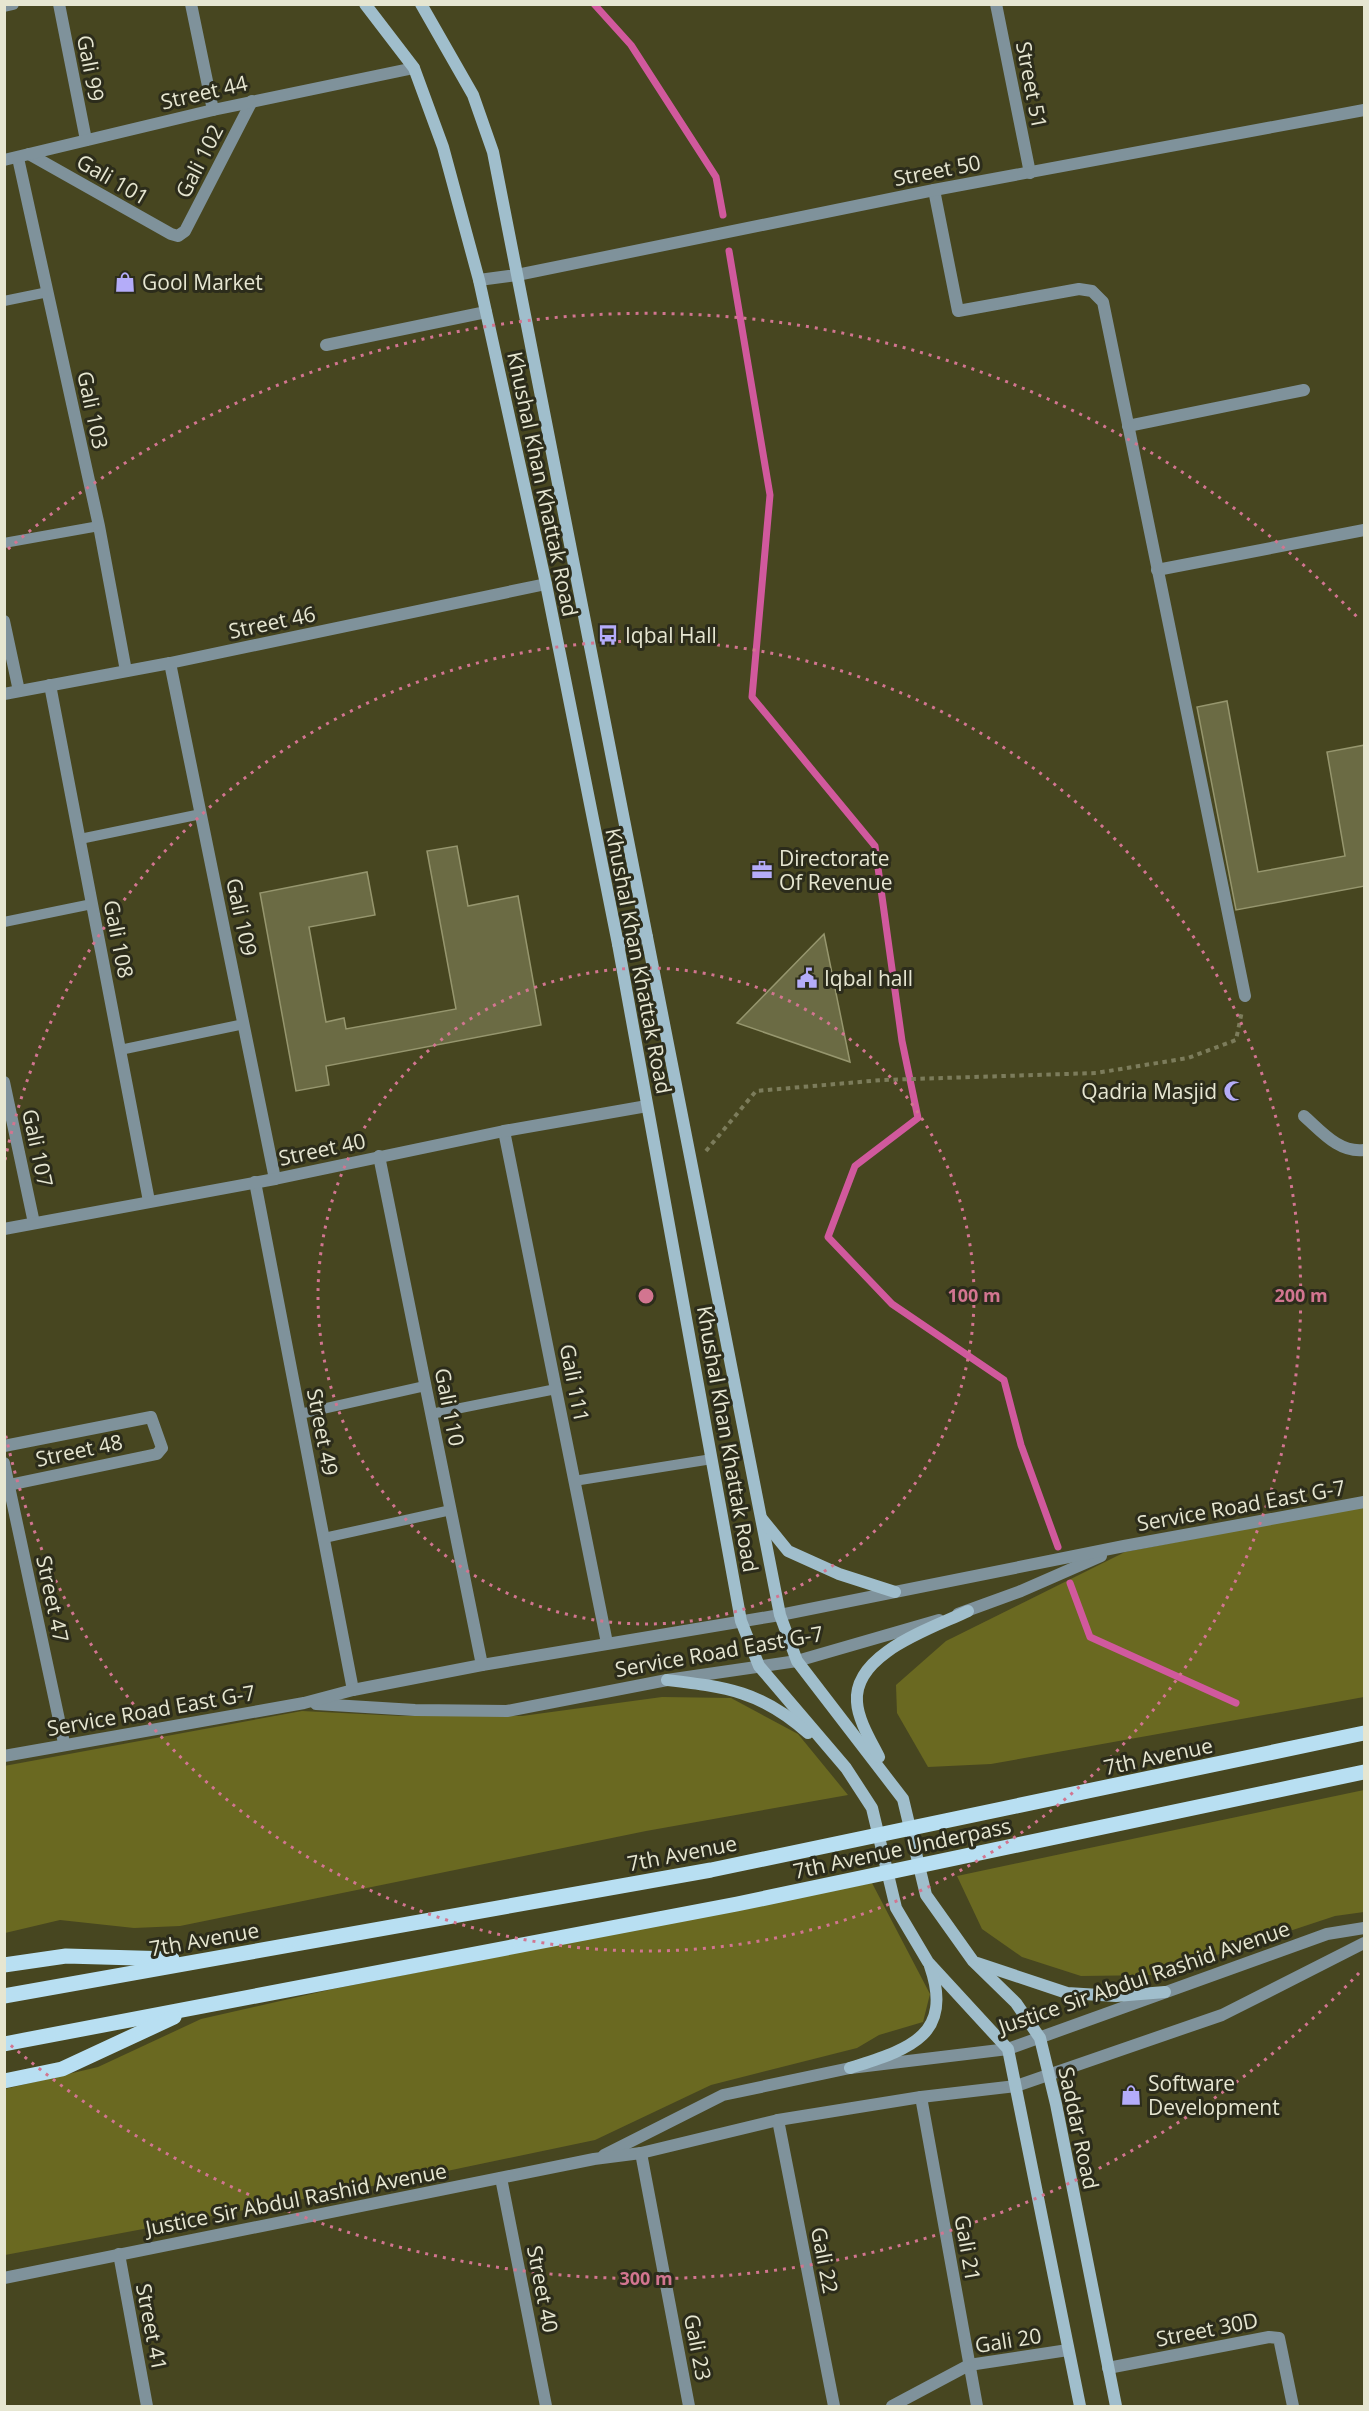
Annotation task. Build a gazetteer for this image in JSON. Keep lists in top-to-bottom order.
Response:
{
  "streets": {
    "main road": ["7th Avenue", "7th Avenue Underpass"],
    "street": [
      "Gali 99",
      "Street 51",
      "Street 44",
      "Gali 102",
      "Street 50",
      "Gali 101",
      "Gali 103",
      "Khushal Khan Khattak Road",
      "Street 46",
      "Gali 109",
      "Gali 108",
      "Gali 107",
      "Street 40",
      "Gali 111",
      "Gali 110",
      "Street 49",
      "Street 48",
      "Service Road East G-7",
      "Street 47",
      "Justice Sir Abdul Rashid Avenue",
      "Saddar Road",
      "Gali 21",
      "Gali 22",
      "Street 41",
      "Street 30D",
      "Gali 20",
      "Gali 23"
    ]
  },
  "crossings": [
    ["Gali 99", "Street 44"],
    ["Street 51", "Street 50"],
    ["Street 44", "Gali 102"],
    ["Street 44", "Gali 101"],
    ["Street 44", "Gali 103"],
    ["Street 44", "Khushal Khan Khattak Road"],
    ["Gali 102", "Gali 101"],
    ["Street 50", "Khushal Khan Khattak Road"],
    ["Gali 101", "Gali 103"],
    ["Gali 103", "Street 46"],
    ["Khushal Khan Khattak Road", "Street 46"],
    ["Khushal Khan Khattak Road", "Street 40"],
    ["Khushal Khan Khattak Road", "Service Road East G-7"],
    ["Khushal Khan Khattak Road", "Saddar Road"],
    ["Street 46", "Gali 109"],
    ["Street 46", "Gali 108"],
    ["Gali 109", "Street 40"],
    ["Gali 108", "Street 40"],
    ["Gali 107", "Street 40"],
    ["Street 40", "Gali 111"],
    ["Street 40", "Gali 110"],
    ["Street 40", "Street 49"],
    ["Street 40", "Justice Sir Abdul Rashid Avenue"],
    ["Gali 111", "Service Road East G-7"],
    ["Gali 110", "Service Road East G-7"],
    ["Street 49", "Service Road East G-7"],
    ["Street 48", "Street 47"],
    ["Service Road East G-7", "Street 47"],
    ["Justice Sir Abdul Rashid Avenue", "Saddar Road"],
    ["Justice Sir Abdul Rashid Avenue", "Gali 21"],
    ["Justice Sir Abdul Rashid Avenue", "Gali 22"],
    ["Justice Sir Abdul Rashid Avenue", "Street 41"],
    ["Justice Sir Abdul Rashid Avenue", "Gali 23"],
    ["Saddar Road", "Street 30D"],
    ["Gali 21", "Gali 20"]
  ],
  "places": {
    "shop": ["Gool Market", "Software Development"],
    "bus stop": ["Iqbal Hall"],
    "office": ["Directorate Of Revenue"],
    "public building": ["Iqbal hall"],
    "mosque": ["Qadria Masjid"]
  },
  "rings": ["100 m", "200 m", "300 m"]
}
